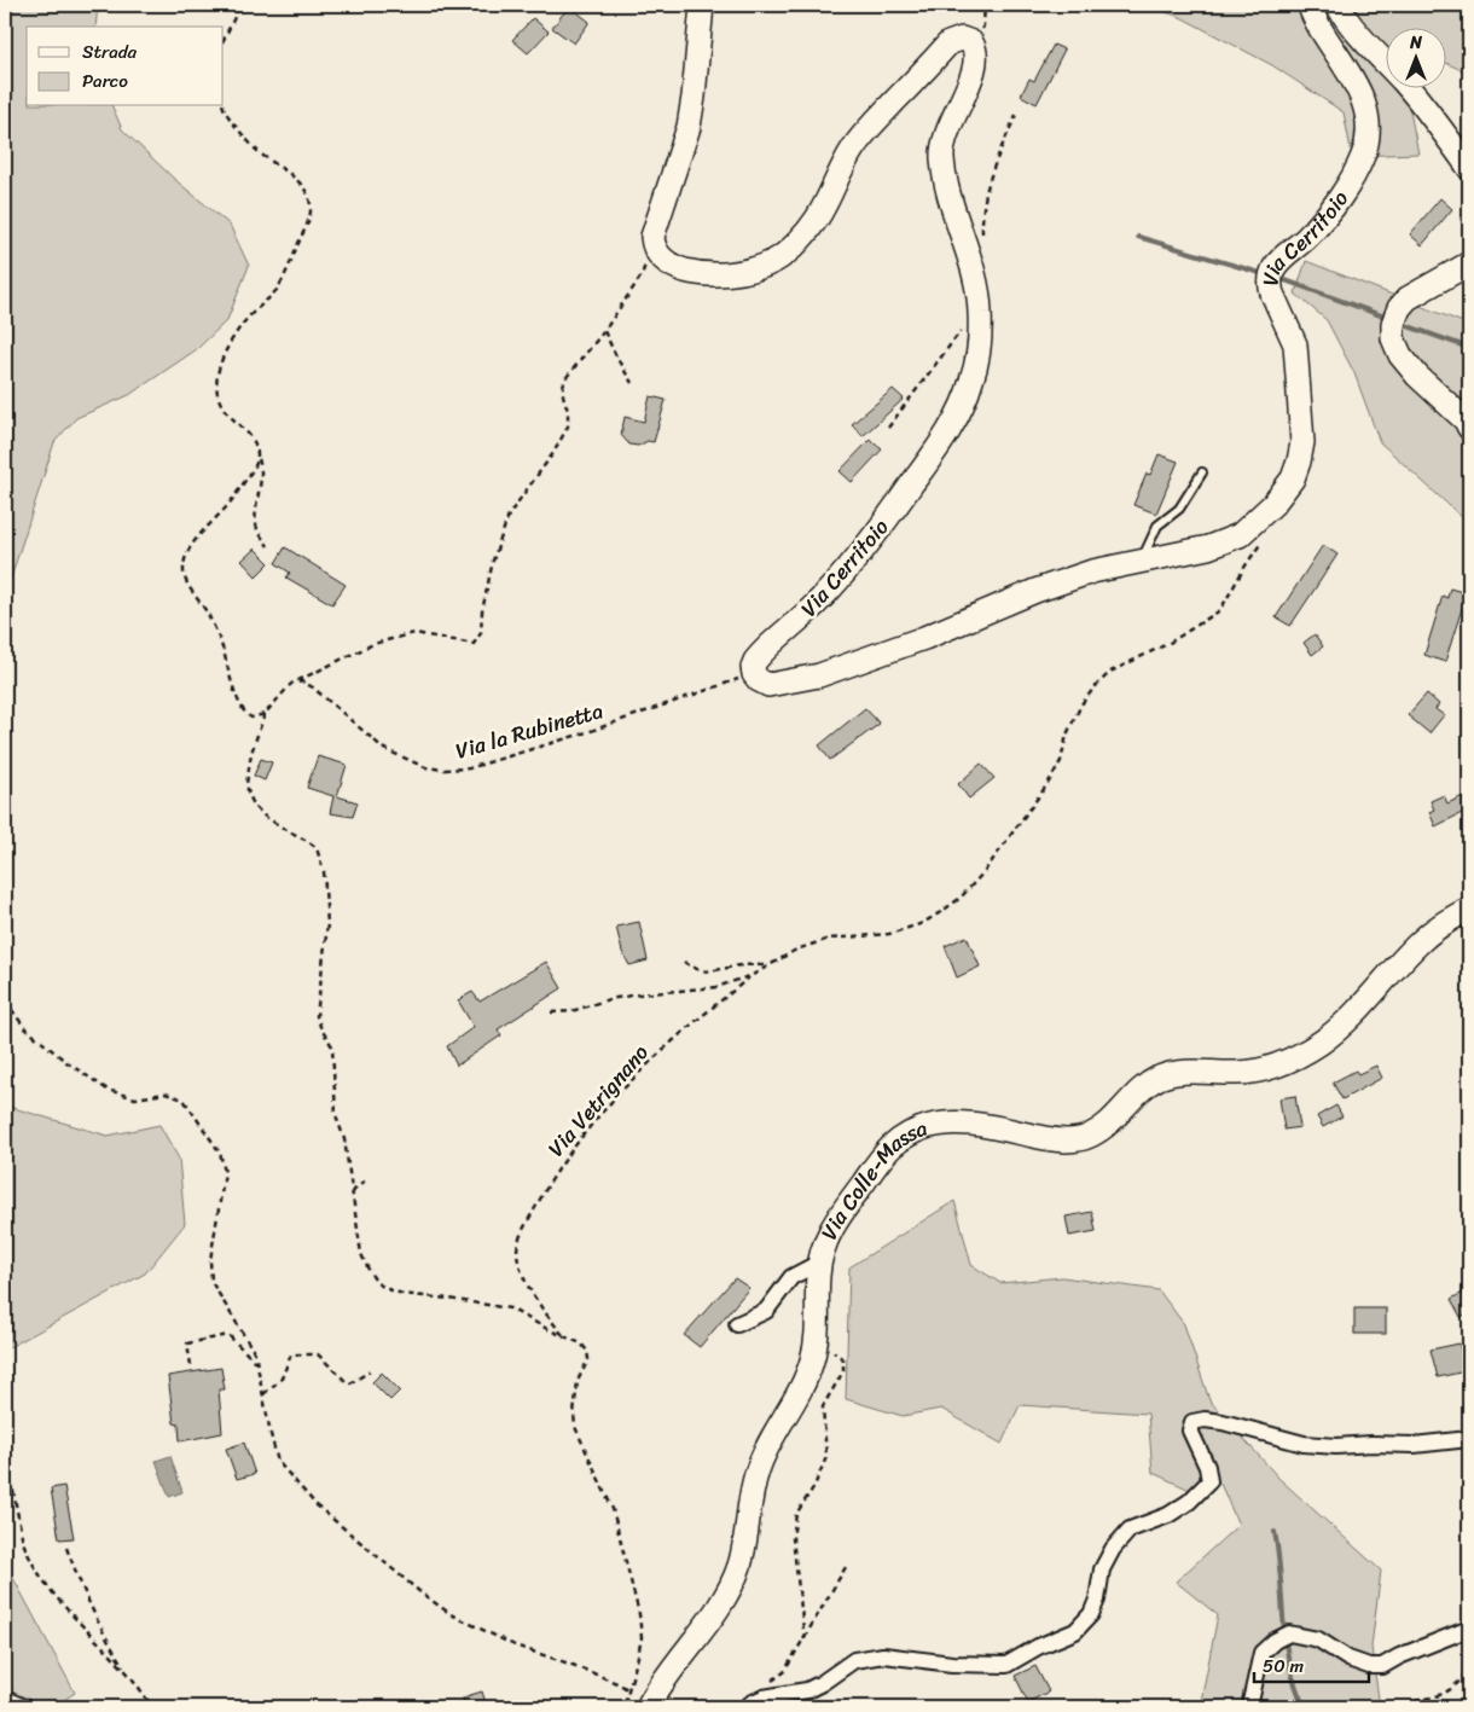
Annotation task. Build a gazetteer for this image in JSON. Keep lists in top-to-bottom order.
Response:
{
  "streets": {
    "street": ["Via Cerritoio", "Via Colle-Massa"],
    "path": ["Via la Rubinetta", "Via Vetrignano"]
  },
  "crossings": [
    ["Via Cerritoio", "Via la Rubinetta"]
  ],
  "legend": ["Strada", "Parco"],
  "scale_bar": "50 m",
  "north": "top"
}
